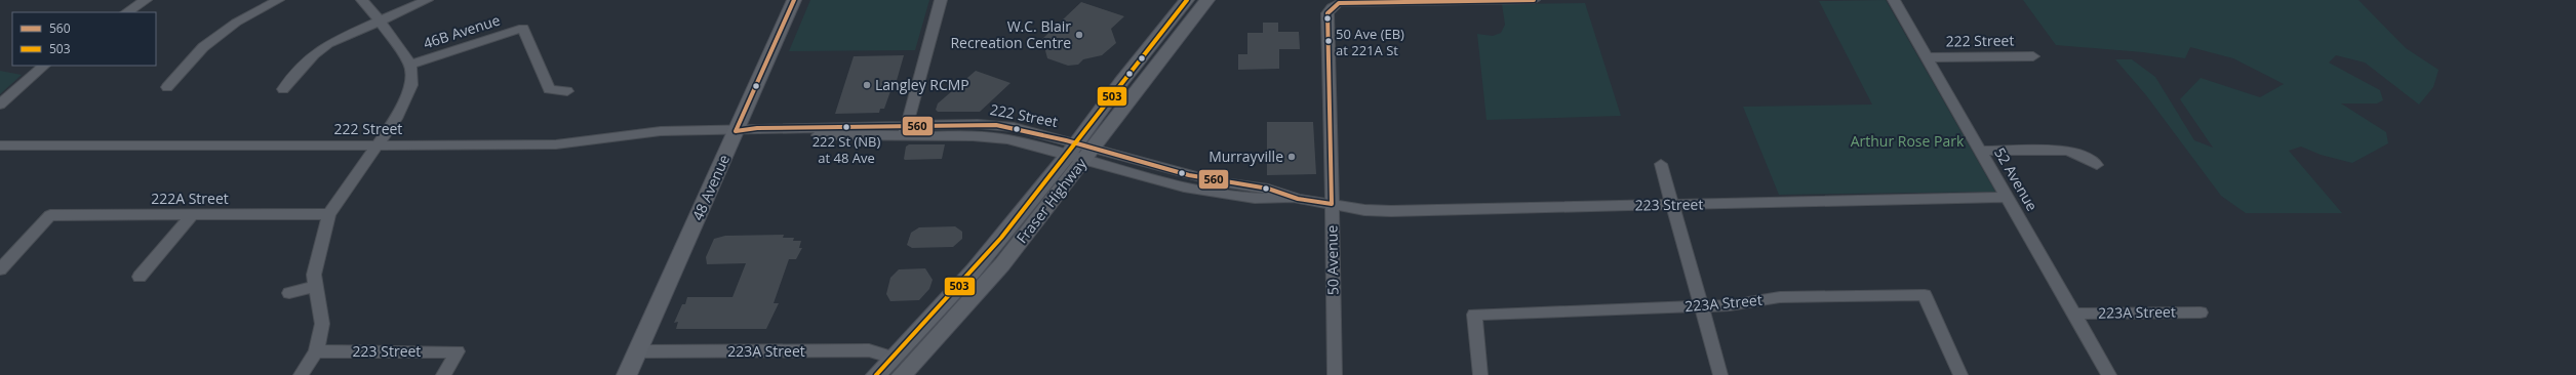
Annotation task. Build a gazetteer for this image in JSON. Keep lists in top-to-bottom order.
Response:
{
  "streets": {
    "main road": ["48 Avenue", "Fraser Highway"],
    "street": [
      "46B Avenue",
      "222 Street",
      "52 Avenue",
      "222A Street",
      "223 Street",
      "50 Avenue",
      "223A Street"
    ]
  },
  "crossings": [
    ["222 Street", "52 Avenue"],
    ["222 Street", "48 Avenue"],
    ["222 Street", "Fraser Highway"],
    ["222 Street", "223 Street"],
    ["222 Street", "50 Avenue"],
    ["52 Avenue", "223 Street"],
    ["52 Avenue", "223A Street"],
    ["48 Avenue", "223A Street"],
    ["Fraser Highway", "223A Street"],
    ["223 Street", "50 Avenue"]
  ],
  "parks": ["Arthur Rose Park"],
  "places": [
    "W.C. Blair Recreation Centre",
    "50 Ave (EB) at 221A St",
    "Langley RCMP",
    "222 St (NB) at 48 Ave",
    "Murrayville"
  ],
  "lines": ["transit line 560", "transit line 503"],
  "legend": ["560", "503"]
}
